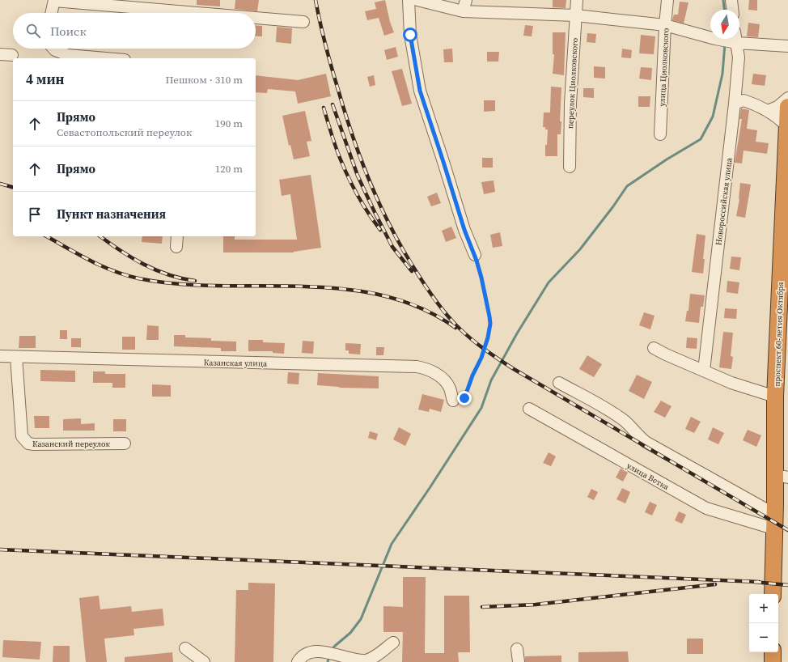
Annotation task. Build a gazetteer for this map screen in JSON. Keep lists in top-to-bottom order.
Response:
{
  "streets": {
    "highway": ["проспект 60-летия Октября"],
    "street": [
      "улица Циолковского",
      "переулок Циолковского",
      "Новороссийская улица",
      "Казанская улица",
      "Казанский переулок",
      "улица Ветка"
    ]
  },
  "crossings": [
    ["проспект 60-летия Октября", "улица Ветка"],
    ["Казанская улица", "Казанский переулок"]
  ],
  "north": "bottom",
  "page": {
    "search": "Поиск",
    "heading": ["4 мин", "Пешком · 310 m"],
    "list": [
      ["Прямо", "Севастопольский переулок", "190 m"],
      ["Прямо", "120 m"],
      "Пункт назначения"
    ],
    "map_buttons": ["+", "−"]
  }
}
